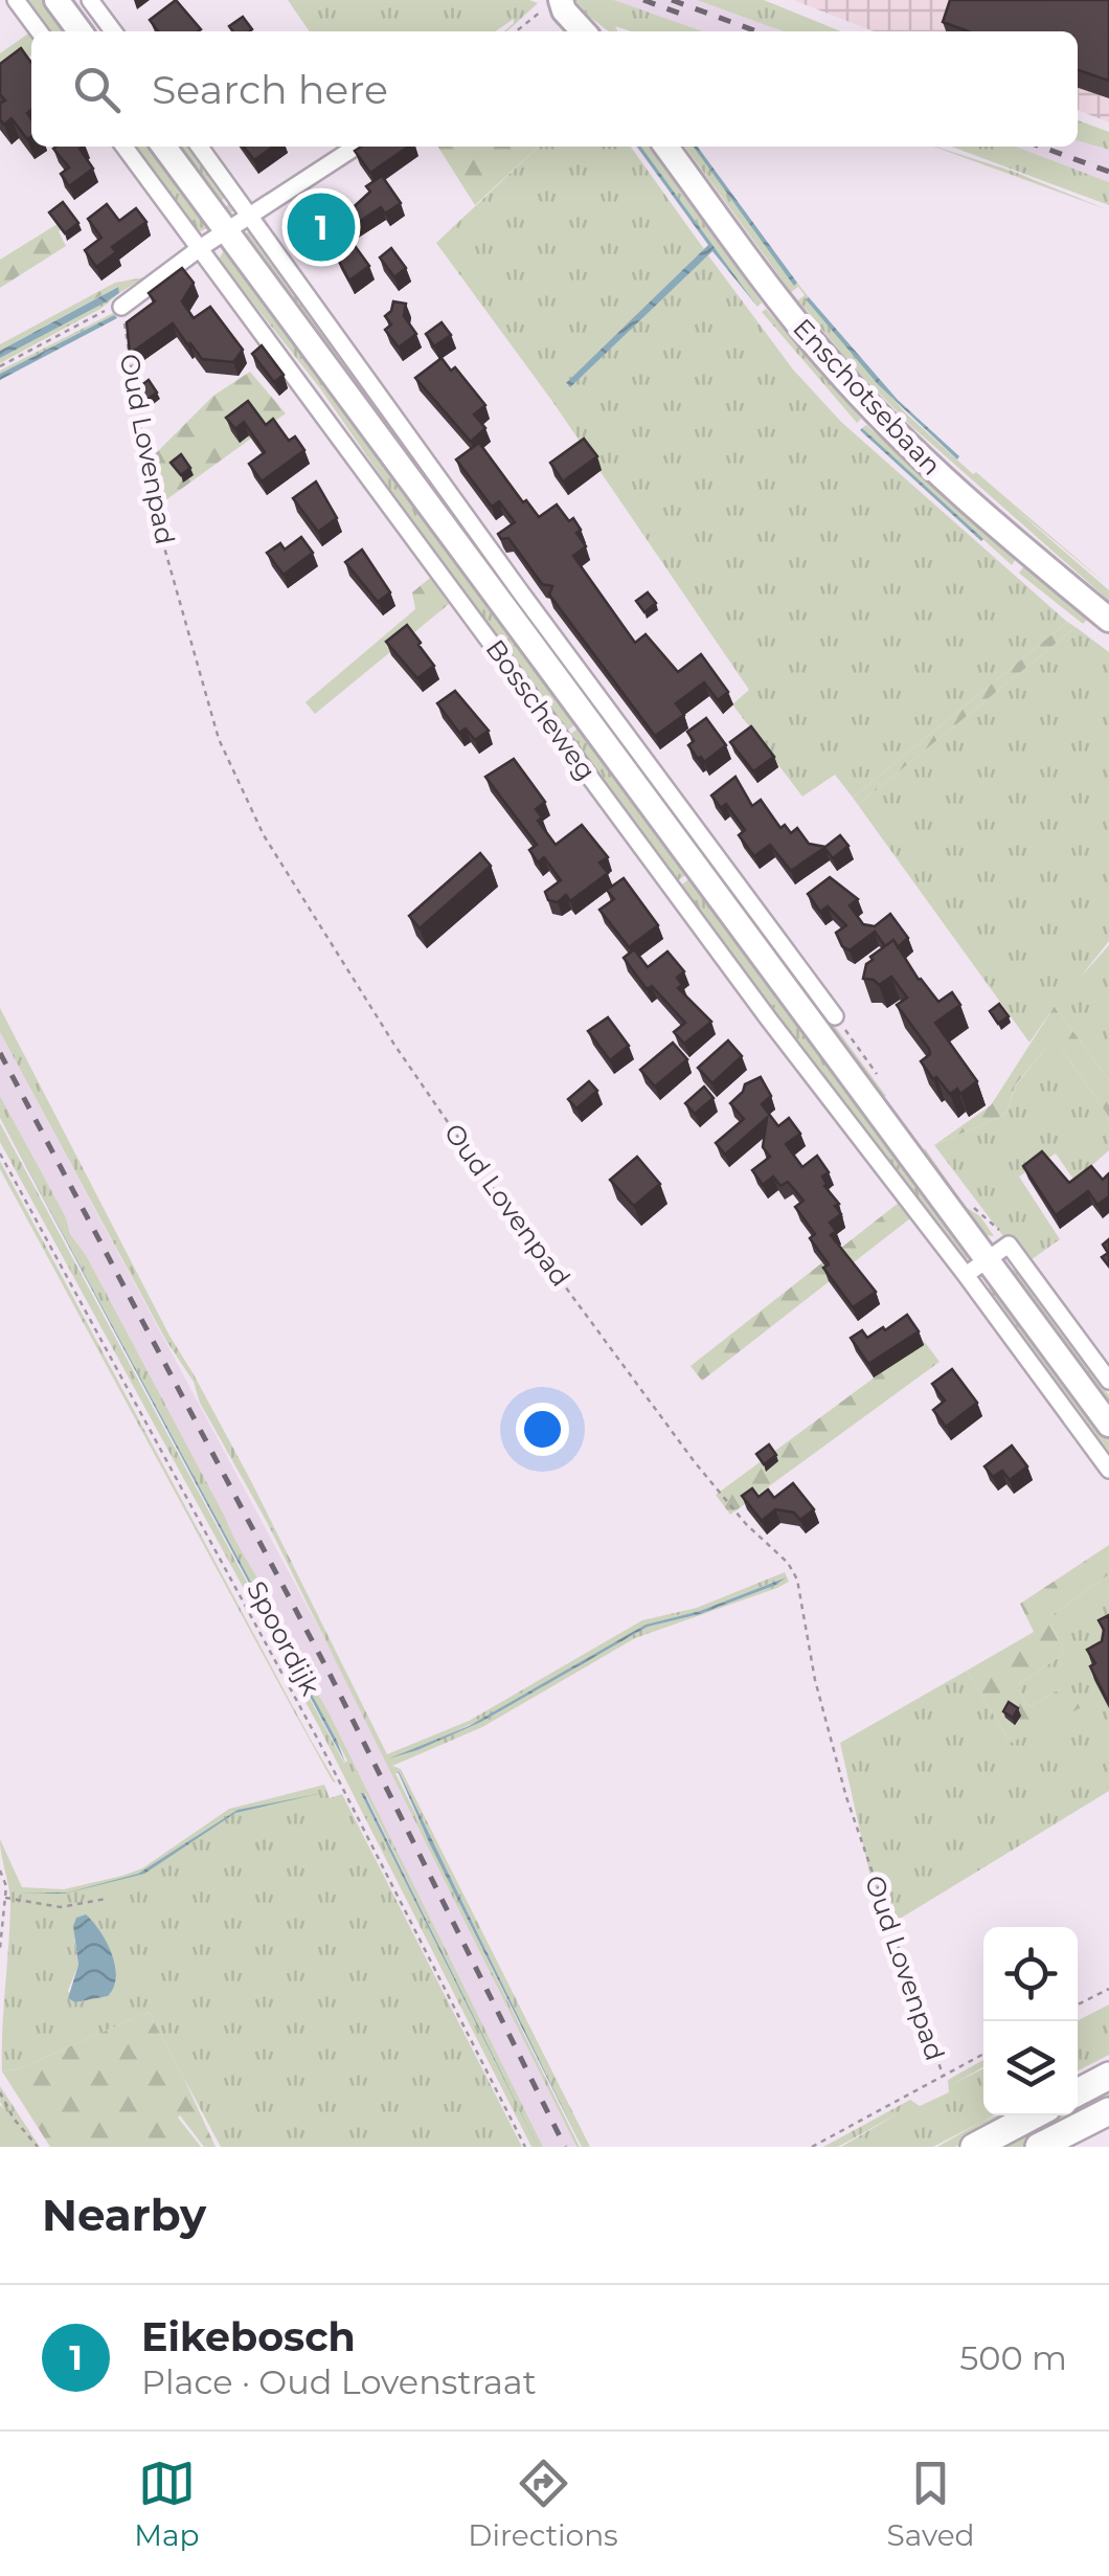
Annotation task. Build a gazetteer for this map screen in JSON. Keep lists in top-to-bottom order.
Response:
{
  "streets": {
    "main road": ["Enschotsebaan", "Bosscheweg"],
    "path": ["Oud Lovenpad", "Spoordijk"]
  },
  "page": {
    "search": "Search here",
    "pins": "1",
    "heading": "Nearby",
    "list": [
      {
        "mark": "1",
        "name": "Eikebosch",
        "note": "Place · Oud Lovenstraat",
        "value": "500 m"
      }
    ],
    "nav": ["Map", "Directions", "Saved"]
  }
}
